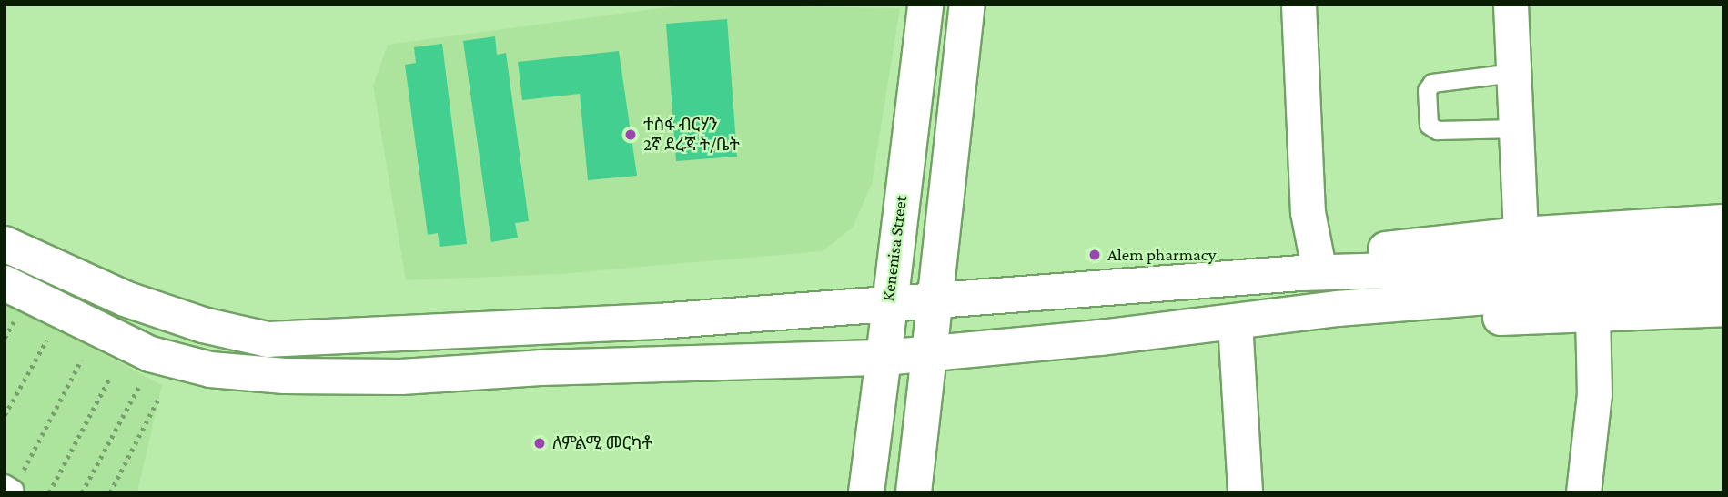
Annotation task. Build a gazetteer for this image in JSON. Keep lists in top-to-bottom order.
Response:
{
  "streets": {
    "main road": ["Kenenisa Street"]
  },
  "places": ["ተስፋ ብርሃን 2ኛ ደረጃ ት/ቤት", "Alem pharmacy", "ለምልሚ መርካቶ"]
}
